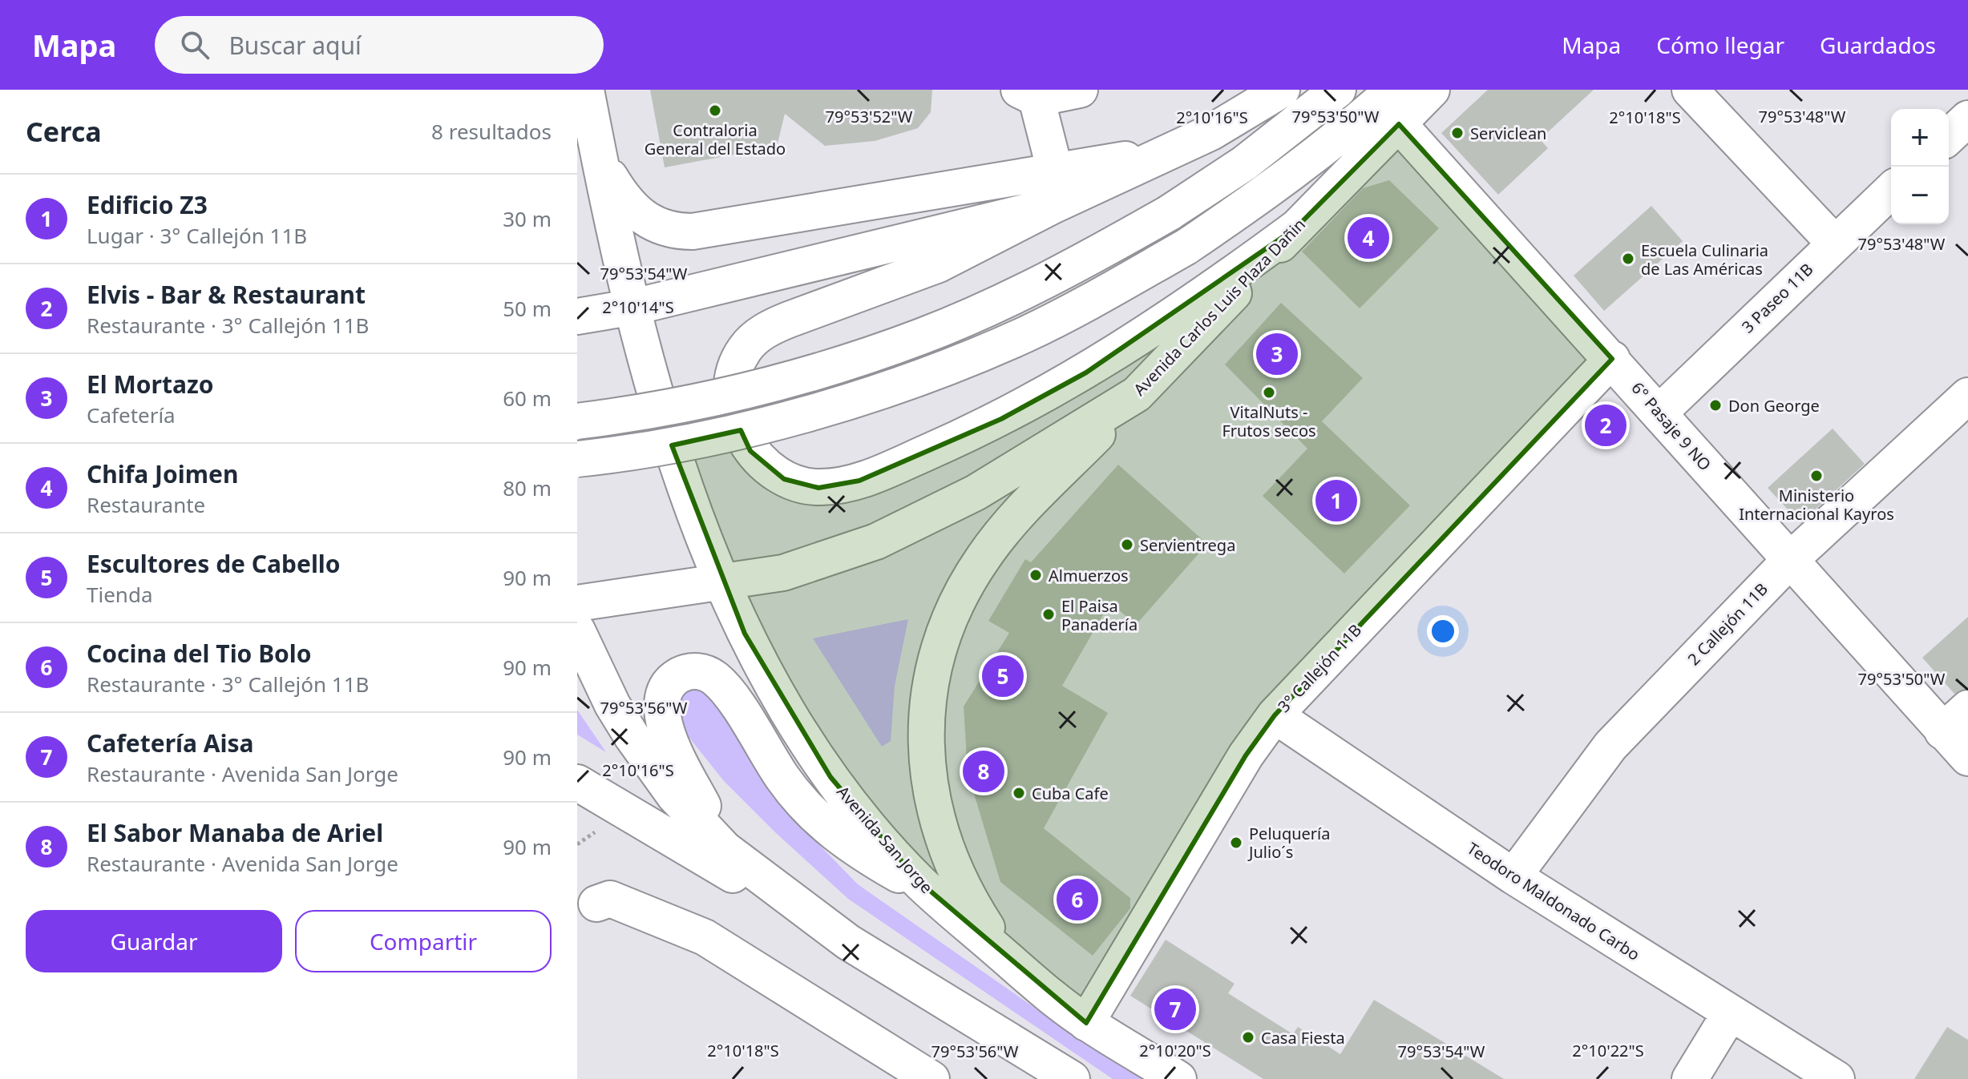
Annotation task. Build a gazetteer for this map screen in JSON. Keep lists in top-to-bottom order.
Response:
{
  "streets": {
    "main road": [
      "3 Paseo 11B",
      "Avenida Carlos Luis Plaza Dañin",
      "6° Pasaje 9 NO",
      "2 Callejón 11B",
      "3° Callejón 11B",
      "Avenida San Jorge",
      "Teodoro Maldonado Carbo"
    ]
  },
  "crossings": [
    ["3 Paseo 11B", "6° Pasaje 9 NO"],
    ["Avenida Carlos Luis Plaza Dañin", "6° Pasaje 9 NO"],
    ["Avenida Carlos Luis Plaza Dañin", "Avenida San Jorge"],
    ["6° Pasaje 9 NO", "2 Callejón 11B"],
    ["6° Pasaje 9 NO", "3° Callejón 11B"],
    ["2 Callejón 11B", "Teodoro Maldonado Carbo"],
    ["3° Callejón 11B", "Avenida San Jorge"],
    ["3° Callejón 11B", "Teodoro Maldonado Carbo"]
  ],
  "places": [
    "Contraloria General del Estado",
    "Serviclean",
    "Escuela Culinaria de Las Américas",
    "VitalNuts - Frutos secos",
    "Don George",
    "Ministerio Internacional Kayros",
    "Servientrega",
    "Almuerzos",
    "El Paisa Panadería",
    "Cuba Cafe",
    "Peluquería Julio´s",
    "Casa Fiesta"
  ],
  "page": {
    "header": "Mapa",
    "search": "Buscar aquí",
    "nav": ["Mapa", "Cómo llegar", "Guardados"],
    "heading": ["Cerca", "8 resultados"],
    "map_buttons": ["+", "−"],
    "list": [
      {
        "mark": "1",
        "name": "Edificio Z3",
        "note": "Lugar · 3° Callejón 11B",
        "value": "30 m"
      },
      {
        "mark": "2",
        "name": "Elvis - Bar & Restaurant",
        "note": "Restaurante · 3° Callejón 11B",
        "value": "50 m"
      },
      {
        "mark": "3",
        "name": "El Mortazo",
        "note": "Cafetería",
        "value": "60 m"
      },
      {
        "mark": "4",
        "name": "Chifa Joimen",
        "note": "Restaurante",
        "value": "80 m"
      },
      {
        "mark": "5",
        "name": "Escultores de Cabello",
        "note": "Tienda",
        "value": "90 m"
      },
      {
        "mark": "6",
        "name": "Cocina del Tio Bolo",
        "note": "Restaurante · 3° Callejón 11B",
        "value": "90 m"
      },
      {
        "mark": "7",
        "name": "Cafetería Aisa",
        "note": "Restaurante · Avenida San Jorge",
        "value": "90 m"
      },
      {
        "mark": "8",
        "name": "El Sabor Manaba de Ariel",
        "note": "Restaurante · Avenida San Jorge",
        "value": "90 m"
      }
    ],
    "pins": [
      "4",
      "3",
      "2",
      "1",
      "5",
      "8",
      "6",
      "7"
    ],
    "buttons": ["Guardar", "Compartir"]
  },
  "coordinates": [
    "79°53'52\"W",
    "79°53'50\"W",
    "79°53'48\"W",
    "2°10'16\"S",
    "2°10'18\"S",
    "79°53'54\"W",
    "2°10'14\"S",
    "79°53'56\"W",
    "2°10'20\"S",
    "2°10'22\"S"
  ]
}
